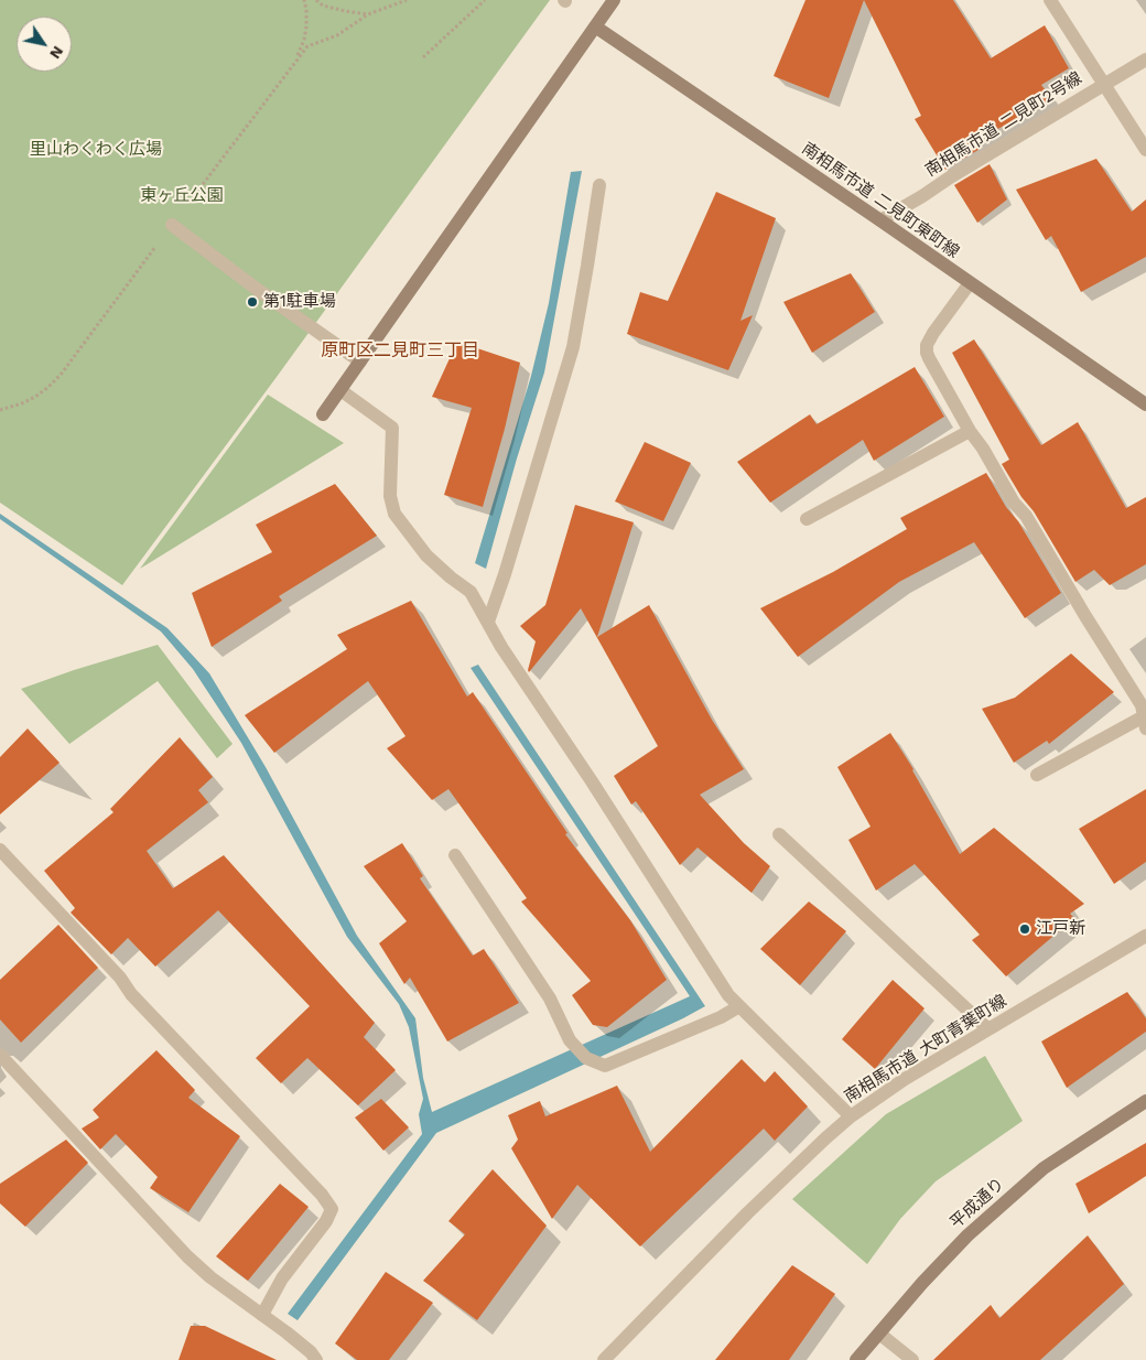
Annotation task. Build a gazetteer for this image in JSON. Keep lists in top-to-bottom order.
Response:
{
  "streets": {
    "street": [
      "南相馬市道 二見町2号線",
      "南相馬市道 二見町東町線",
      "南相馬市道 大町青葉町線",
      "平成通り"
    ]
  },
  "crossings": [
    ["南相馬市道 二見町2号線", "南相馬市道 二見町東町線"]
  ],
  "districts": ["原町区二見町三丁目"],
  "parks": ["里山わくわく広場", "東ヶ丘公園"],
  "places": ["第1駐車場", "江戸新"],
  "north": "bottom right"
}
